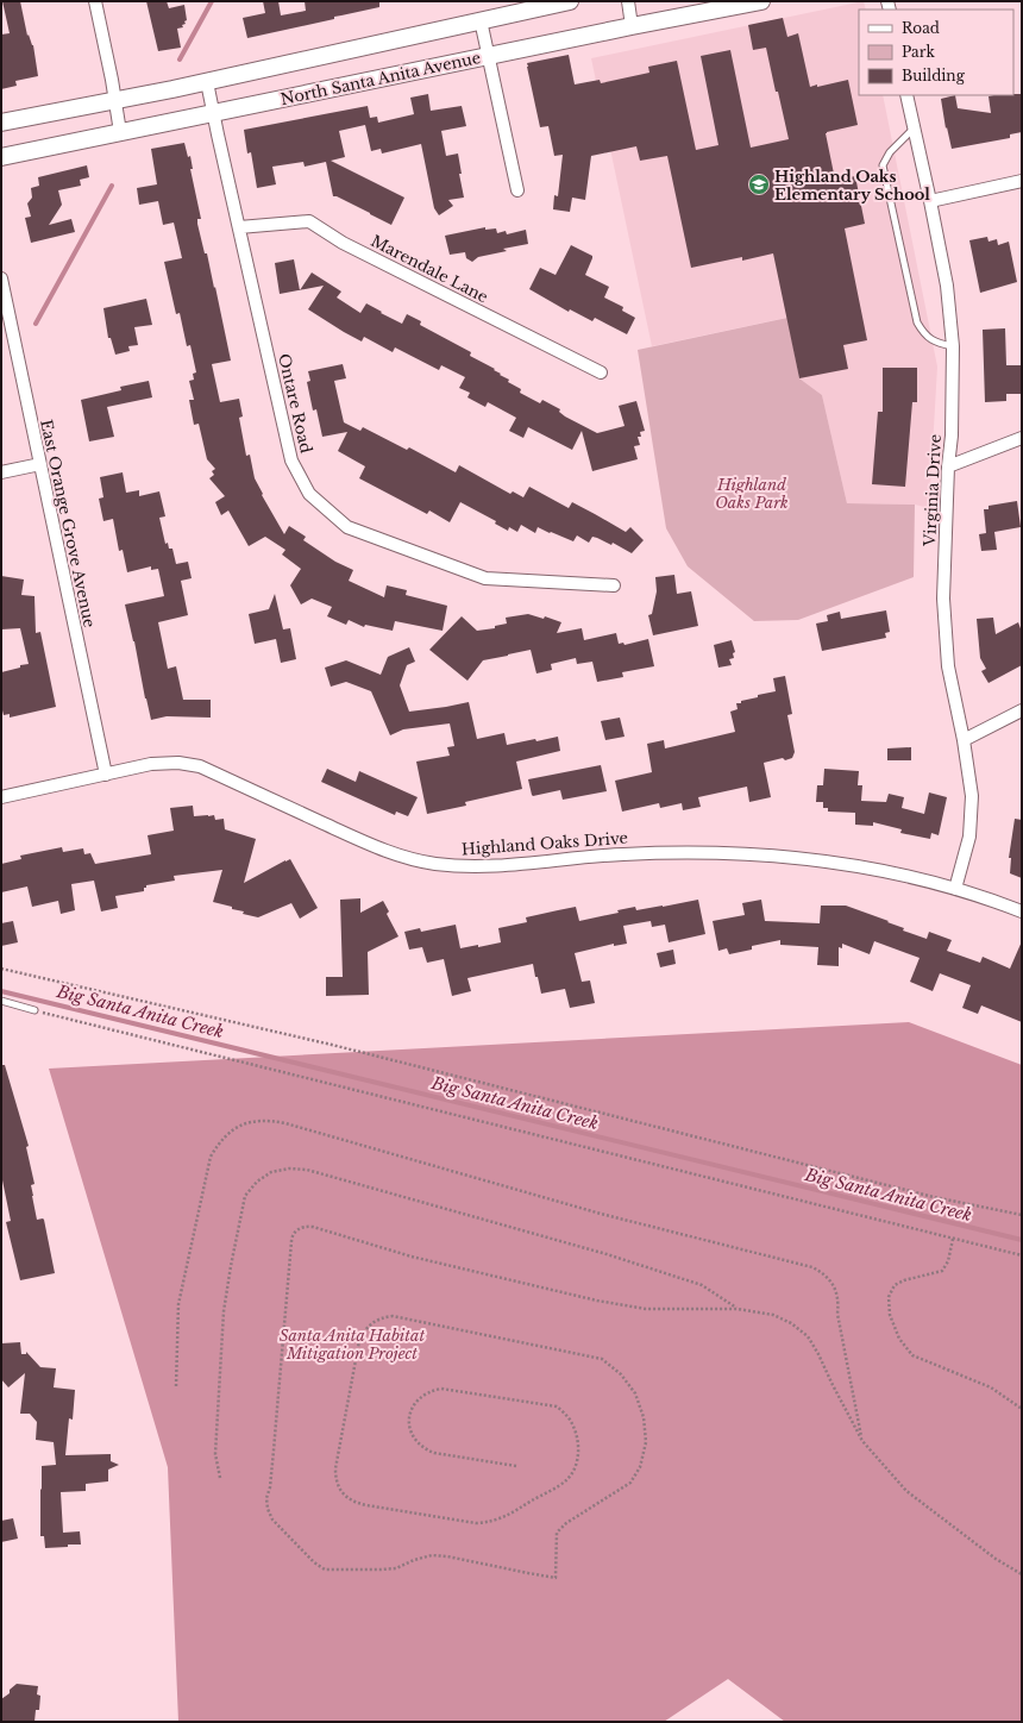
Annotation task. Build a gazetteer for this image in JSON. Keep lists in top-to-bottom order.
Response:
{
  "streets": {
    "street": [
      "North Santa Anita Avenue",
      "Marendale Lane",
      "Ontare Road",
      "Virginia Drive",
      "East Orange Grove Avenue",
      "Highland Oaks Drive"
    ]
  },
  "crossings": [
    ["North Santa Anita Avenue", "Ontare Road"],
    ["Marendale Lane", "Ontare Road"],
    ["Virginia Drive", "Highland Oaks Drive"],
    ["East Orange Grove Avenue", "Highland Oaks Drive"]
  ],
  "water": ["Big Santa Anita Creek"],
  "parks": ["Highland Oaks Park", "Santa Anita Habitat Mitigation Project"],
  "places": {
    "school or university": ["Highland Oaks Elementary School"]
  },
  "legend": ["Road", "Park", "Building"]
}
